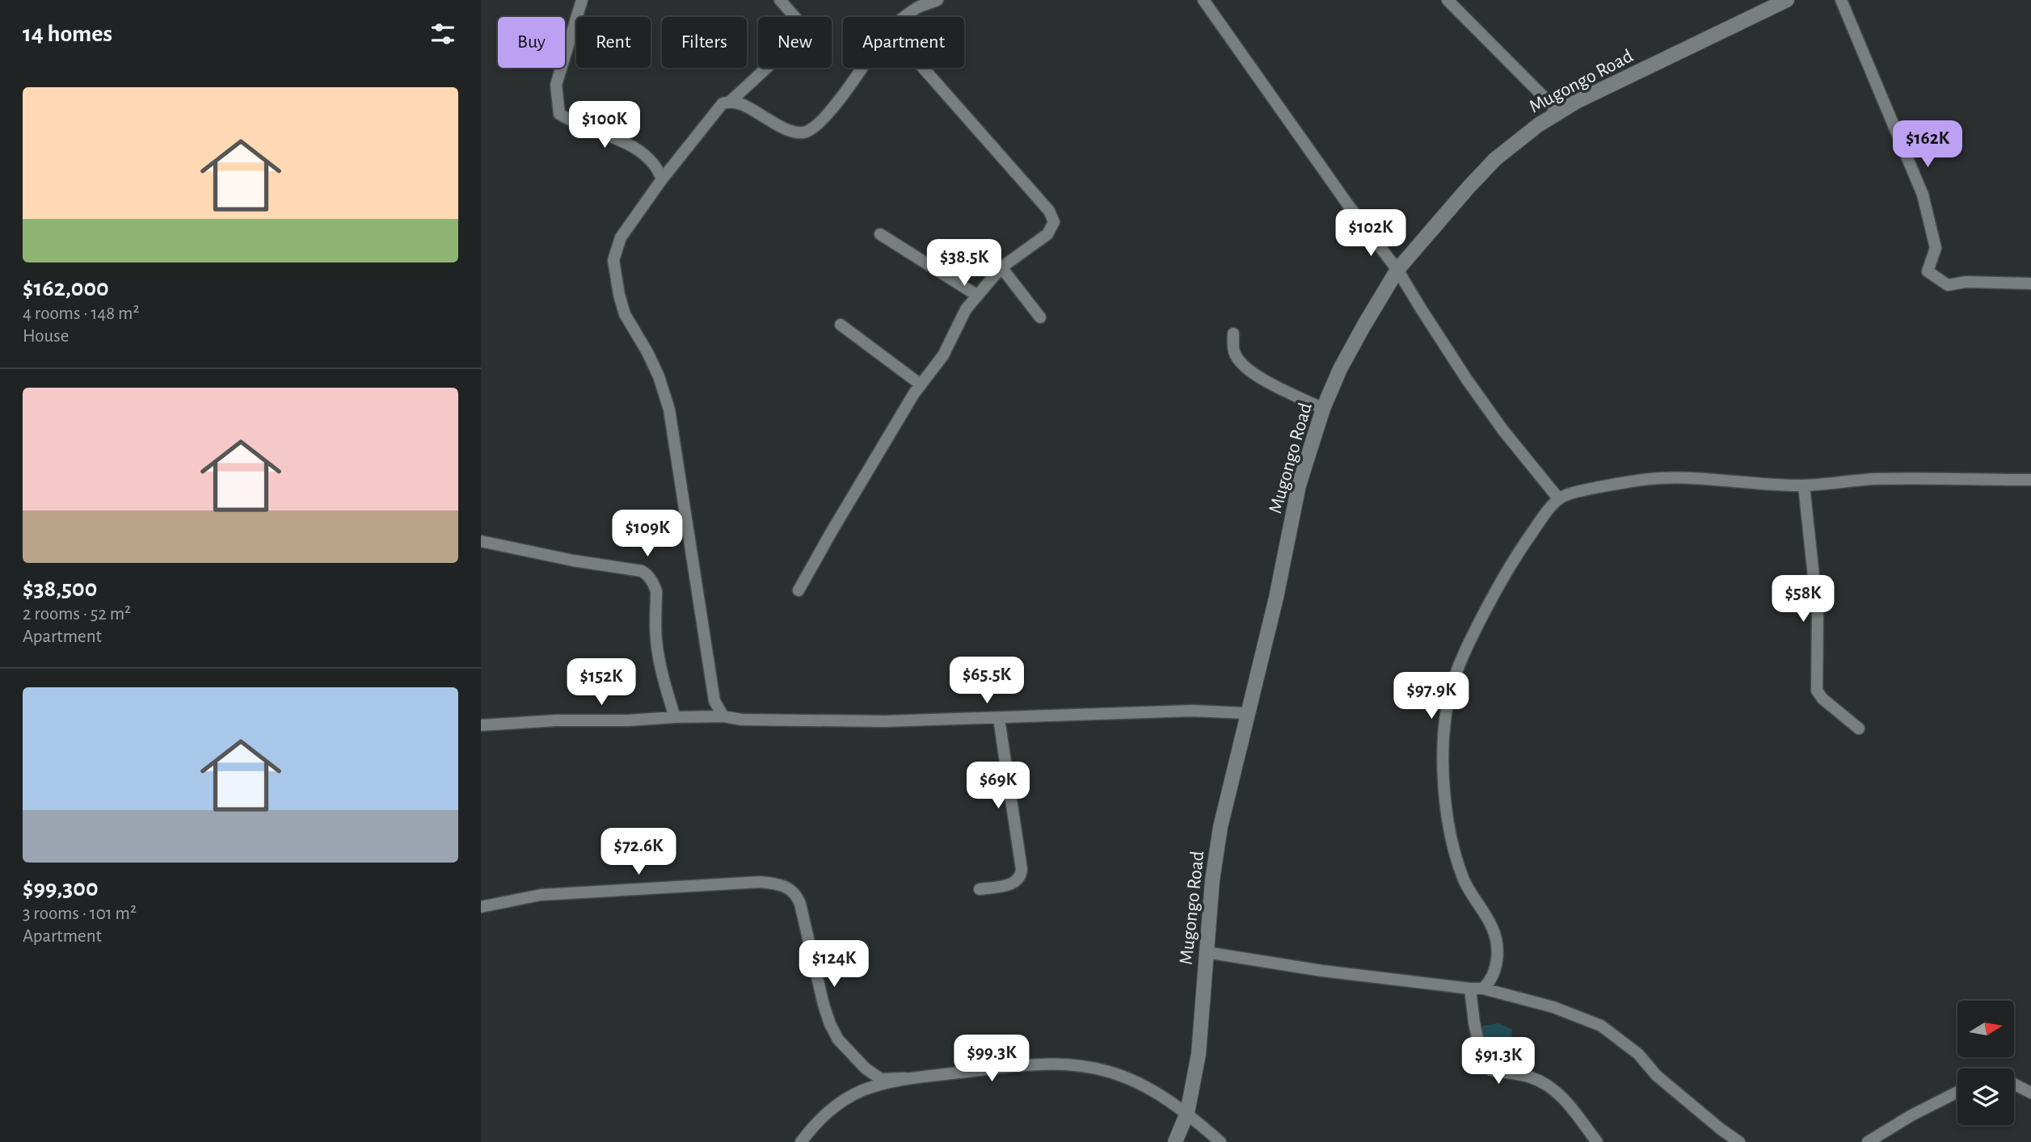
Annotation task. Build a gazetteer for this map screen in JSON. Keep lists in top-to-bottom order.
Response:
{
  "streets": {
    "street": ["Mugongo Road"]
  },
  "north": "right",
  "page": {
    "heading": "14 homes",
    "chip": [
      "Buy",
      "Rent",
      "Filters",
      "New",
      "Apartment"
    ],
    "list": [
      {
        "name": "$162,000",
        "note": "4 rooms · 148 m² · House"
      },
      {
        "name": "$38,500",
        "note": "2 rooms · 52 m² · Apartment"
      },
      {
        "name": "$99,300",
        "note": "3 rooms · 101 m² · Apartment"
      }
    ],
    "price": [
      "$100K",
      "$162K",
      "$102K",
      "$38.5K",
      "$109K",
      "$58K",
      "$65.5K",
      "$152K",
      "$97.9K",
      "$69K",
      "$72.6K",
      "$124K",
      "$99.3K",
      "$91.3K"
    ]
  }
}
